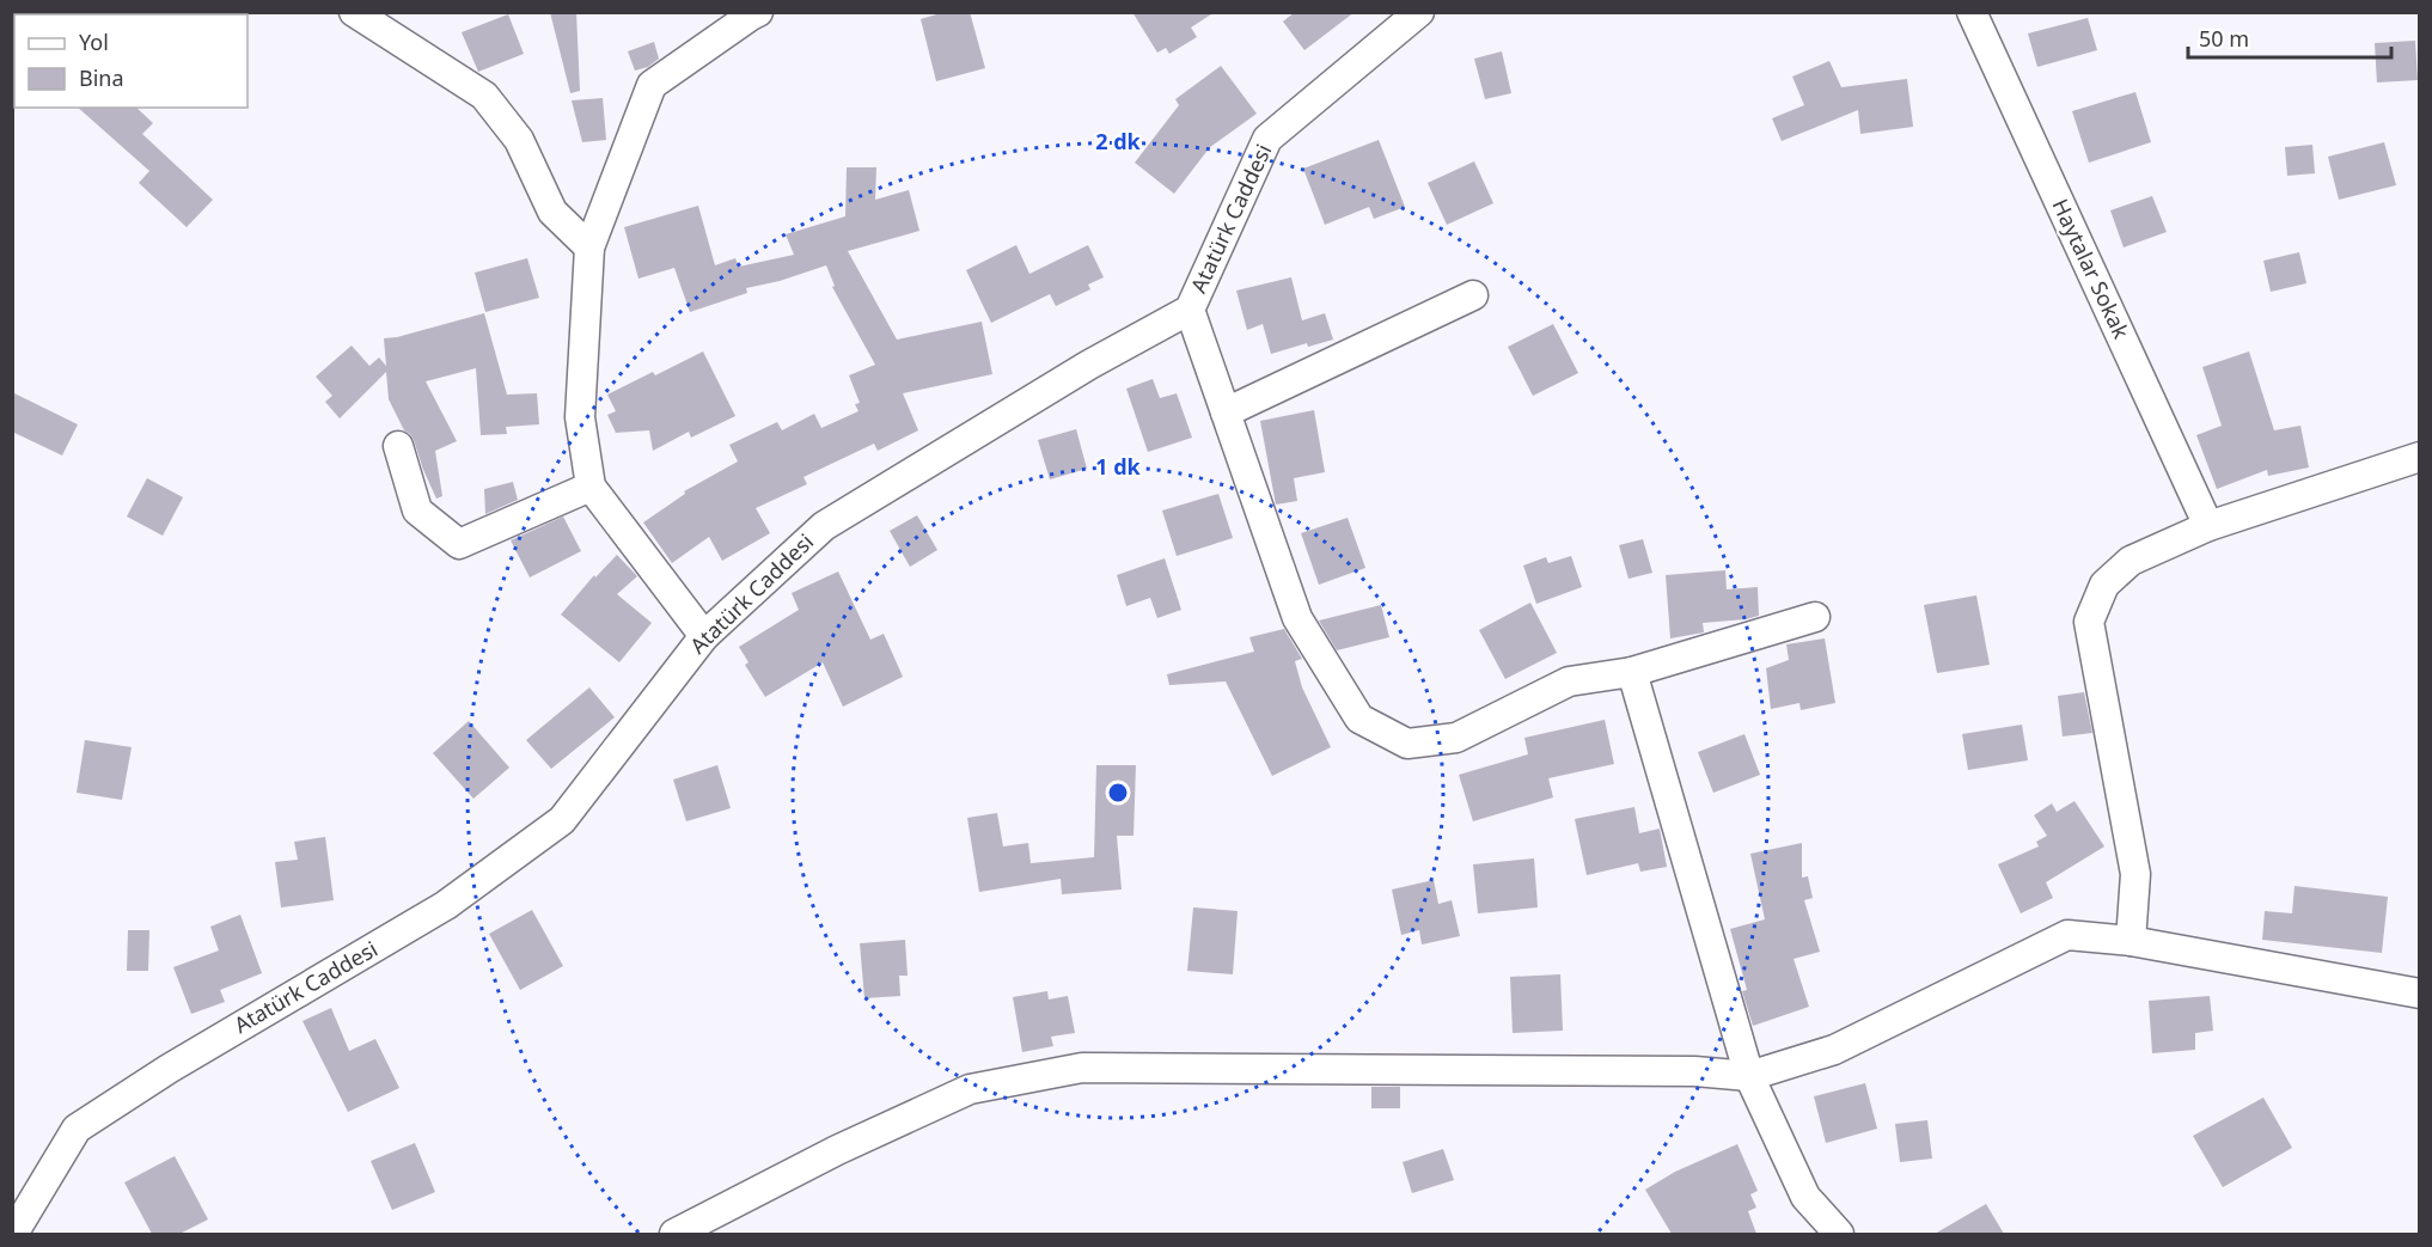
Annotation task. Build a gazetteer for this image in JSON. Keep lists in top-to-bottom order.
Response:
{
  "streets": {
    "street": ["Atatürk Caddesi", "Haytalar Sokak"]
  },
  "legend": ["Yol", "Bina"],
  "scale_bar": "50 m",
  "rings": ["2 dk", "1 dk"]
}
